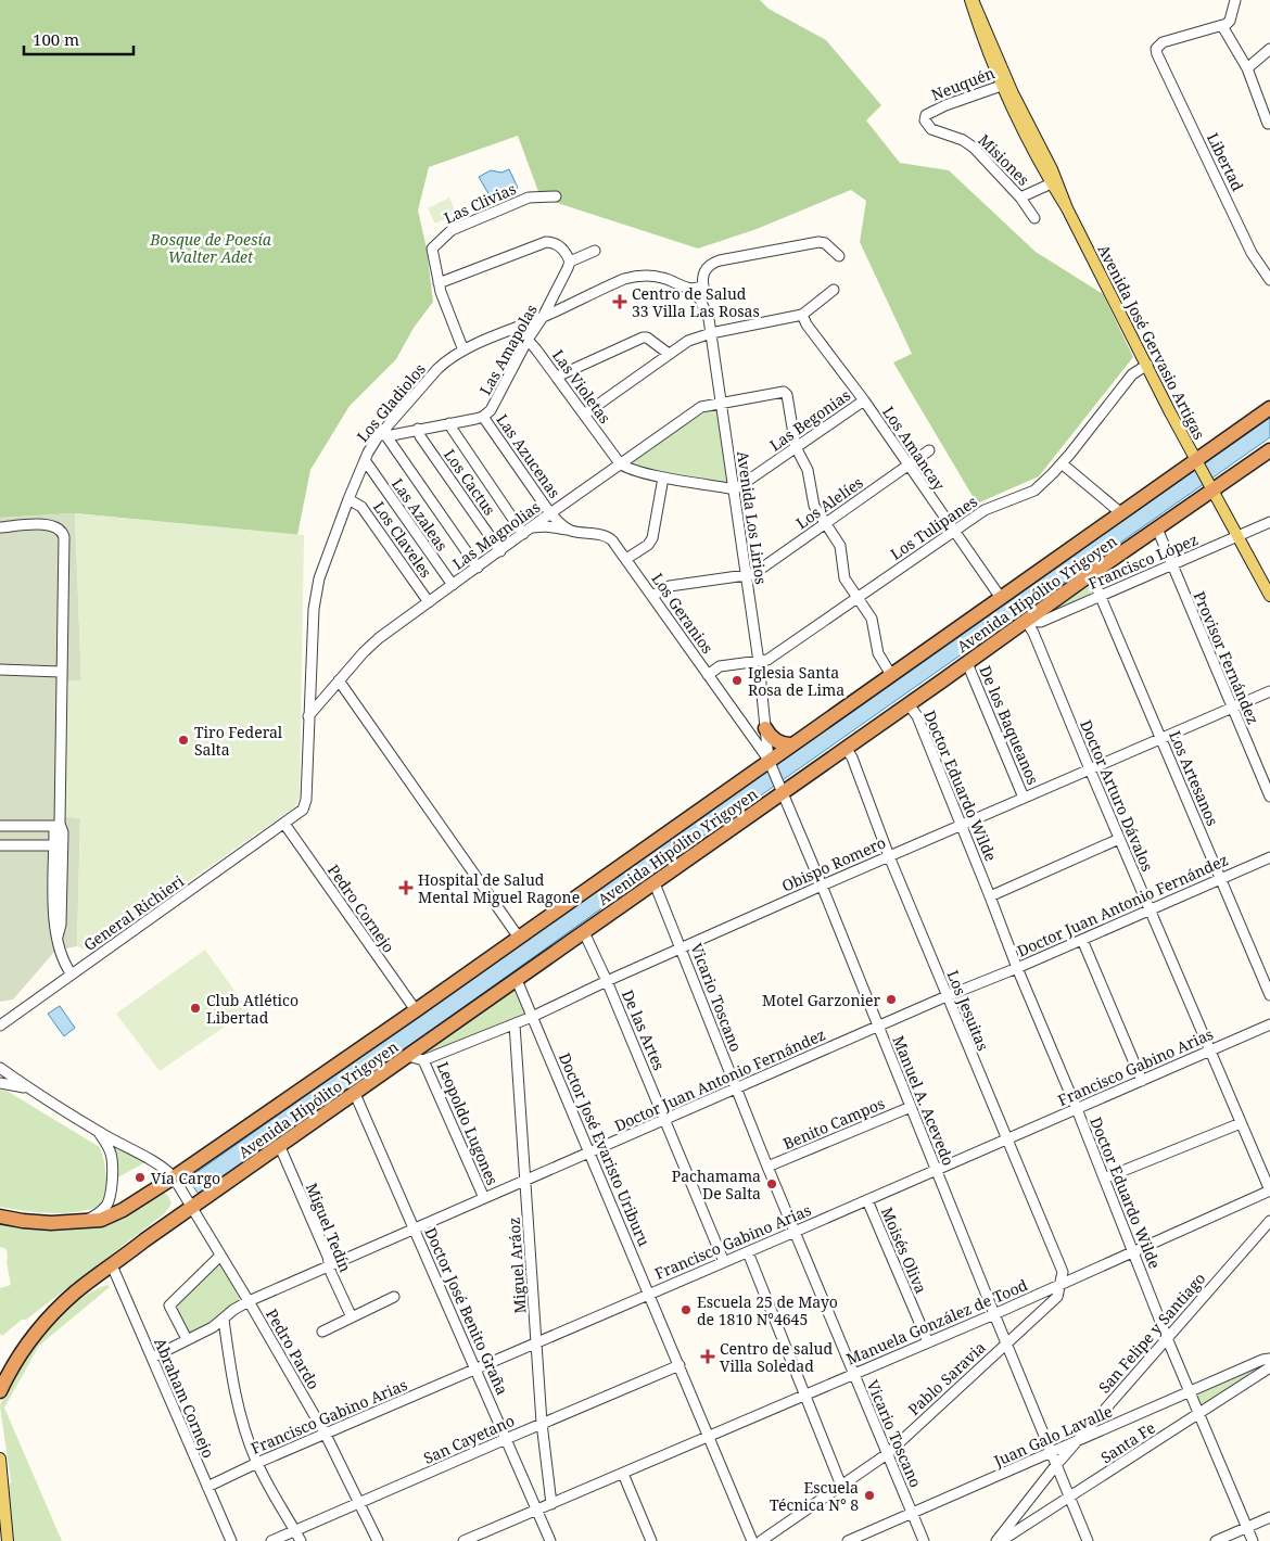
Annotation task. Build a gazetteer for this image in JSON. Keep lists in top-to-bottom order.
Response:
{
  "streets": {
    "highway": ["Avenida Hipólito Yrigoyen"],
    "main road": ["Avenida José Gervasio Artigas"],
    "street": [
      "Neuquén",
      "Misiones",
      "Libertad",
      "Las Clivias",
      "Las Amapolas",
      "Las Violetas",
      "Los Gladiolos",
      "Las Begonias",
      "Los Amancay",
      "Las Azucenas",
      "Los Cactus",
      "Los Alelíes",
      "Las Azaleas",
      "Avenida Los Lirios",
      "Los Tulipanes",
      "Las Magnolias",
      "Los Claveles",
      "Francisco López",
      "Los Geranios",
      "Provisor Fernández",
      "De los Baqueanos",
      "Los Artesanos",
      "Doctor Eduardo Wilde",
      "Doctor Arturo Dávalos",
      "Obispo Romero",
      "Doctor Juan Antonio Fernández",
      "Pedro Cornejo",
      "General Richieri",
      "Vicario Toscano",
      "Los Jesuitas",
      "De las Artes",
      "Francisco Gabino Arias",
      "Manuel A. Acevedo",
      "Leopoldo Lugones",
      "Benito Campos",
      "Doctor José Evaristo Uriburu",
      "Miguel Tedín",
      "Moisés Oliva",
      "Miguel Aráoz",
      "Doctor José Benito Graña",
      "Manuela González de Tood",
      "San Felipe y Santiago",
      "Pedro Pardo",
      "Pablo Saravia",
      "Abraham Cornejo",
      "Juan Galo Lavalle",
      "San Cayetano",
      "Santa Fe"
    ]
  },
  "crossings": [
    ["Neuquén", "Misiones"],
    ["Neuquén", "Avenida José Gervasio Artigas"],
    ["Las Clivias", "Los Gladiolos"],
    ["Avenida José Gervasio Artigas", "Los Tulipanes"],
    ["Avenida José Gervasio Artigas", "Francisco López"],
    ["Avenida José Gervasio Artigas", "Avenida Hipólito Yrigoyen"],
    ["Las Amapolas", "Las Violetas"],
    ["Las Amapolas", "Los Gladiolos"],
    ["Las Amapolas", "Las Azucenas"],
    ["Las Violetas", "Los Gladiolos"],
    ["Las Violetas", "Las Magnolias"],
    ["Los Gladiolos", "Las Azaleas"],
    ["Los Gladiolos", "Avenida Los Lirios"],
    ["Los Gladiolos", "Las Magnolias"],
    ["Los Gladiolos", "Los Claveles"],
    ["Los Gladiolos", "Pedro Cornejo"],
    ["Los Gladiolos", "General Richieri"],
    ["Las Begonias", "Los Amancay"],
    ["Las Begonias", "Avenida Los Lirios"],
    ["Las Begonias", "Las Magnolias"],
    ["Los Amancay", "Los Alelíes"],
    ["Los Amancay", "Los Tulipanes"],
    ["Los Amancay", "Avenida Hipólito Yrigoyen"],
    ["Las Azucenas", "Las Magnolias"],
    ["Las Azucenas", "Los Geranios"],
    ["Los Cactus", "Las Magnolias"],
    ["Los Alelíes", "Avenida Los Lirios"],
    ["Las Azaleas", "Las Magnolias"],
    ["Avenida Los Lirios", "Los Tulipanes"],
    ["Avenida Los Lirios", "Las Magnolias"],
    ["Avenida Los Lirios", "Avenida Hipólito Yrigoyen"],
    ["Avenida Los Lirios", "Los Geranios"],
    ["Avenida Los Lirios", "Manuel A. Acevedo"],
    ["Los Tulipanes", "Los Geranios"],
    ["Las Magnolias", "Los Claveles"],
    ["Las Magnolias", "Los Geranios"],
    ["Francisco López", "Avenida Hipólito Yrigoyen"],
    ["Francisco López", "Provisor Fernández"],
    ["Francisco López", "Los Artesanos"],
    ["Francisco López", "Doctor Arturo Dávalos"],
    ["Avenida Hipólito Yrigoyen", "Los Geranios"],
    ["Avenida Hipólito Yrigoyen", "Provisor Fernández"],
    ["Avenida Hipólito Yrigoyen", "De los Baqueanos"],
    ["Avenida Hipólito Yrigoyen", "Los Artesanos"],
    ["Avenida Hipólito Yrigoyen", "Doctor Eduardo Wilde"],
    ["Avenida Hipólito Yrigoyen", "Doctor Arturo Dávalos"],
    ["Avenida Hipólito Yrigoyen", "Pedro Cornejo"],
    ["Avenida Hipólito Yrigoyen", "Vicario Toscano"],
    ["Avenida Hipólito Yrigoyen", "Los Jesuitas"],
    ["Avenida Hipólito Yrigoyen", "De las Artes"],
    ["Avenida Hipólito Yrigoyen", "Manuel A. Acevedo"],
    ["Avenida Hipólito Yrigoyen", "Doctor José Evaristo Uriburu"],
    ["Avenida Hipólito Yrigoyen", "Miguel Tedín"],
    ["Avenida Hipólito Yrigoyen", "Doctor José Benito Graña"],
    ["Avenida Hipólito Yrigoyen", "Pedro Pardo"],
    ["Avenida Hipólito Yrigoyen", "Abraham Cornejo"],
    ["Los Geranios", "Manuel A. Acevedo"],
    ["Provisor Fernández", "Obispo Romero"],
    ["De los Baqueanos", "Obispo Romero"],
    ["Los Artesanos", "Obispo Romero"],
    ["Los Artesanos", "Doctor Juan Antonio Fernández"],
    ["Doctor Eduardo Wilde", "Obispo Romero"],
    ["Doctor Eduardo Wilde", "Doctor Juan Antonio Fernández"],
    ["Doctor Eduardo Wilde", "Francisco Gabino Arias"],
    ["Doctor Eduardo Wilde", "Manuela González de Tood"],
    ["Doctor Eduardo Wilde", "San Felipe y Santiago"],
    ["Doctor Eduardo Wilde", "Juan Galo Lavalle"],
    ["Doctor Eduardo Wilde", "Santa Fe"],
    ["Doctor Arturo Dávalos", "Obispo Romero"],
    ["Doctor Arturo Dávalos", "Doctor Juan Antonio Fernández"],
    ["Doctor Arturo Dávalos", "Francisco Gabino Arias"],
    ["Doctor Arturo Dávalos", "Manuela González de Tood"],
    ["Obispo Romero", "Vicario Toscano"],
    ["Obispo Romero", "Los Jesuitas"],
    ["Obispo Romero", "De las Artes"],
    ["Obispo Romero", "Manuel A. Acevedo"],
    ["Obispo Romero", "Leopoldo Lugones"],
    ["Obispo Romero", "Doctor José Evaristo Uriburu"],
    ["Obispo Romero", "Miguel Aráoz"],
    ["Doctor Juan Antonio Fernández", "Vicario Toscano"],
    ["Doctor Juan Antonio Fernández", "Los Jesuitas"],
    ["Doctor Juan Antonio Fernández", "De las Artes"],
    ["Doctor Juan Antonio Fernández", "Manuel A. Acevedo"],
    ["Doctor Juan Antonio Fernández", "Leopoldo Lugones"],
    ["Doctor Juan Antonio Fernández", "Doctor José Evaristo Uriburu"],
    ["Doctor Juan Antonio Fernández", "Miguel Tedín"],
    ["Doctor Juan Antonio Fernández", "Miguel Aráoz"],
    ["Doctor Juan Antonio Fernández", "Doctor José Benito Graña"],
    ["Doctor Juan Antonio Fernández", "Pedro Pardo"],
    ["Doctor Juan Antonio Fernández", "Abraham Cornejo"],
    ["Pedro Cornejo", "General Richieri"],
    ["Vicario Toscano", "Francisco Gabino Arias"],
    ["Vicario Toscano", "Benito Campos"],
    ["Vicario Toscano", "Manuela González de Tood"],
    ["Vicario Toscano", "Pablo Saravia"],
    ["Vicario Toscano", "Juan Galo Lavalle"],
    ["Los Jesuitas", "Francisco Gabino Arias"],
    ["Los Jesuitas", "Manuela González de Tood"],
    ["Los Jesuitas", "Pablo Saravia"],
    ["De las Artes", "Francisco Gabino Arias"],
    ["Francisco Gabino Arias", "Manuel A. Acevedo"],
    ["Francisco Gabino Arias", "Doctor José Evaristo Uriburu"],
    ["Francisco Gabino Arias", "Moisés Oliva"],
    ["Francisco Gabino Arias", "Miguel Aráoz"],
    ["Francisco Gabino Arias", "Doctor José Benito Graña"],
    ["Francisco Gabino Arias", "Pedro Pardo"],
    ["Francisco Gabino Arias", "Abraham Cornejo"],
    ["Manuel A. Acevedo", "Benito Campos"],
    ["Manuel A. Acevedo", "Manuela González de Tood"],
    ["Manuel A. Acevedo", "San Felipe y Santiago"],
    ["Manuel A. Acevedo", "Pablo Saravia"],
    ["Manuel A. Acevedo", "Juan Galo Lavalle"],
    ["Manuel A. Acevedo", "Santa Fe"],
    ["Doctor José Evaristo Uriburu", "Manuela González de Tood"],
    ["Doctor José Evaristo Uriburu", "San Cayetano"],
    ["Moisés Oliva", "Manuela González de Tood"],
    ["Miguel Aráoz", "Manuela González de Tood"],
    ["Miguel Aráoz", "San Cayetano"],
    ["Doctor José Benito Graña", "Manuela González de Tood"],
    ["Doctor José Benito Graña", "San Cayetano"],
    ["Manuela González de Tood", "Pablo Saravia"],
    ["San Felipe y Santiago", "Juan Galo Lavalle"],
    ["Pedro Pardo", "San Cayetano"]
  ],
  "parks": ["Bosque de Poesía Walter Adet"],
  "places": {
    "health": ["Centro de Salud 33 Villa Las Rosas", "Hospital de Salud Mental Miguel Ragone", "Centro de salud Villa Soledad"],
    "other": [
      "Iglesia Santa Rosa de Lima",
      "Tiro Federal Salta",
      "Motel Garzonier",
      "Club Atlético Libertad",
      "Vía Cargo",
      "Pachamama De Salta",
      "Escuela 25 de Mayo de 1810 N°4645",
      "Escuela Técnica N° 8"
    ]
  },
  "scale_bar": "100 m"
}
